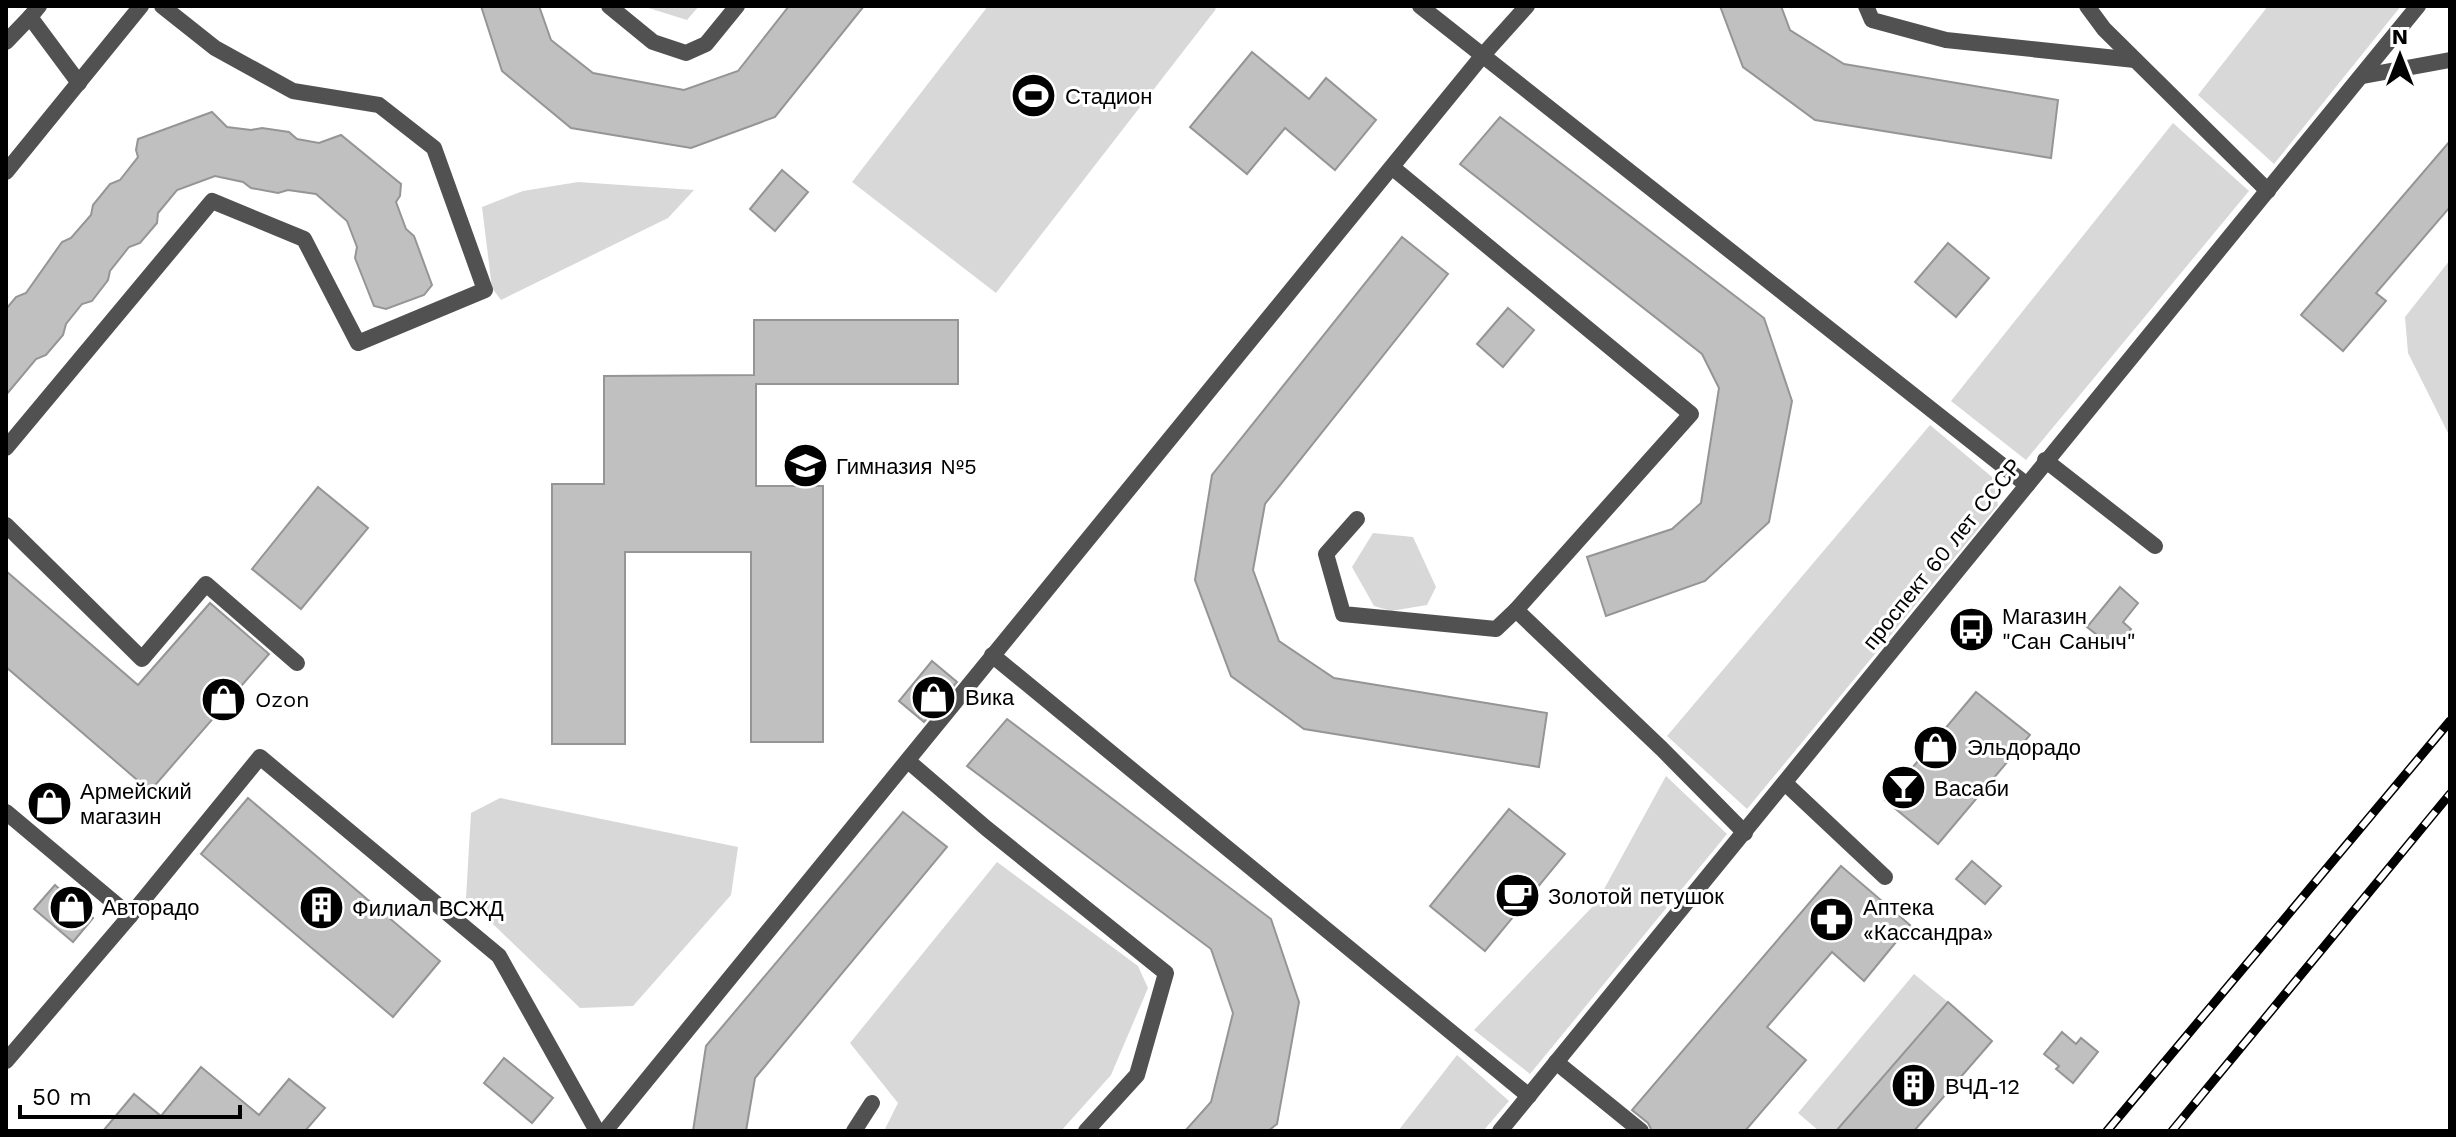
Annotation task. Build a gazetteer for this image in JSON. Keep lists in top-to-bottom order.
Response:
{
  "streets": {
    "street": ["проспект 60 лет СССР"]
  },
  "places": {
    "sports": ["Стадион"],
    "school or university": ["Гимназия №5"],
    "bus stop": ["Магазин \"Сан Саныч\""],
    "shop": [
      "Вика",
      "Ozon",
      "Эльдорадо",
      "Армейский магазин",
      "Авторадо"
    ],
    "bar": ["Васаби"],
    "cafe": ["Золотой петушок"],
    "building": ["Филиал ВСЖД", "ВЧД-12"],
    "pharmacy": ["Аптека «Кассандра»"]
  },
  "scale_bar": "50 m",
  "north": "top"
}
